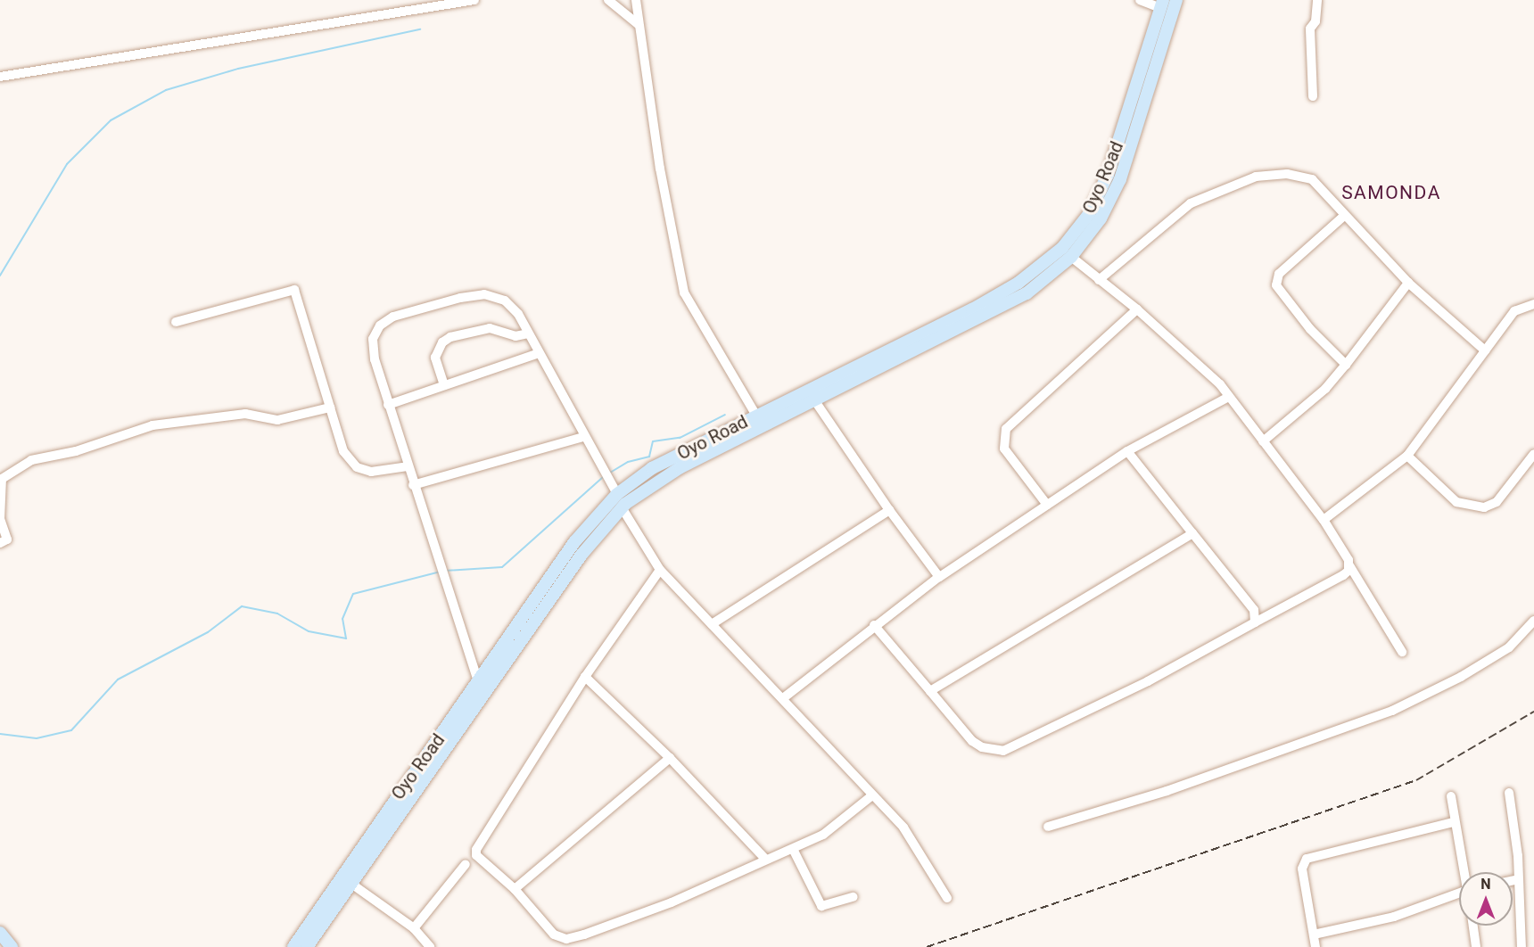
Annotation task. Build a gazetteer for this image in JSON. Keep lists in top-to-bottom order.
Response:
{
  "streets": {
    "main road": ["Oyo Road"]
  },
  "districts": ["SAMONDA"],
  "north": "top"
}
